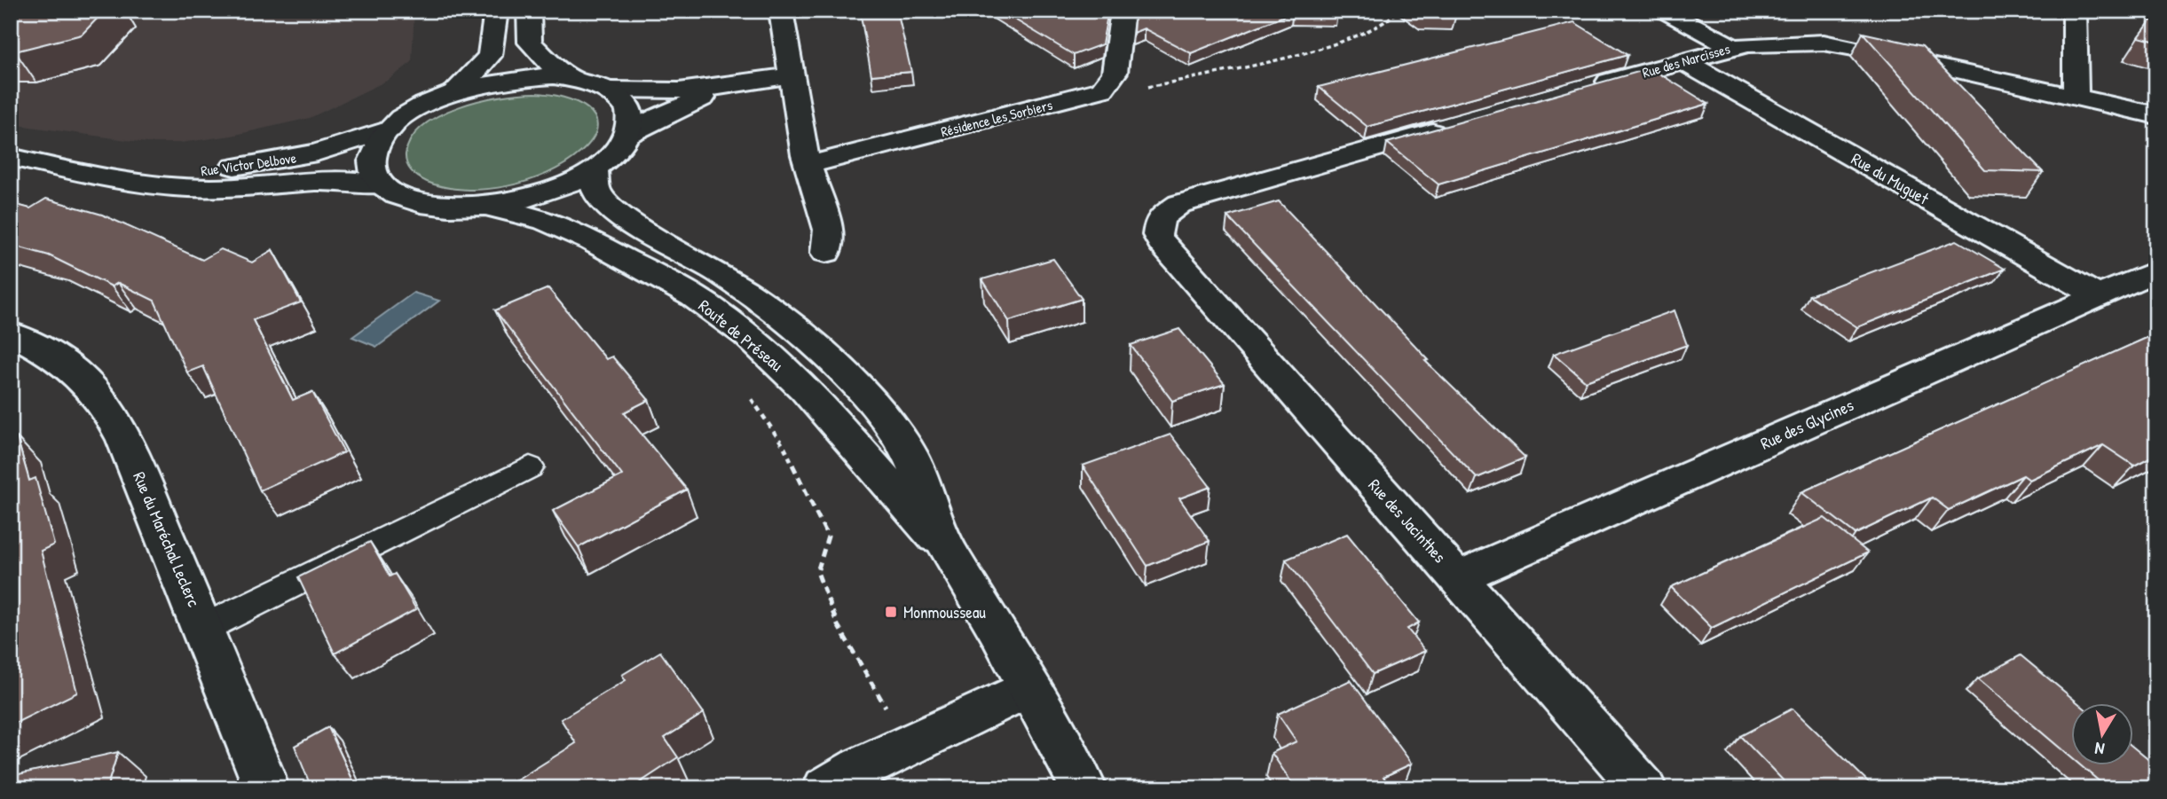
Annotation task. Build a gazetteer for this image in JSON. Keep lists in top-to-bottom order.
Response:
{
  "streets": {
    "street": [
      "Rue des Narcisses",
      "Résidence les Sorbiers",
      "Rue Victor Delbove",
      "Rue du Muguet",
      "Route de Préseau",
      "Rue des Glycines",
      "Rue des Jacinthes",
      "Rue du Maréchal Leclerc"
    ]
  },
  "crossings": [
    ["Rue des Narcisses", "Rue du Muguet"],
    ["Rue du Muguet", "Rue des Glycines"],
    ["Rue des Glycines", "Rue des Jacinthes"]
  ],
  "places": {
    "transit": ["Monmousseau"]
  },
  "north": "bottom"
}
